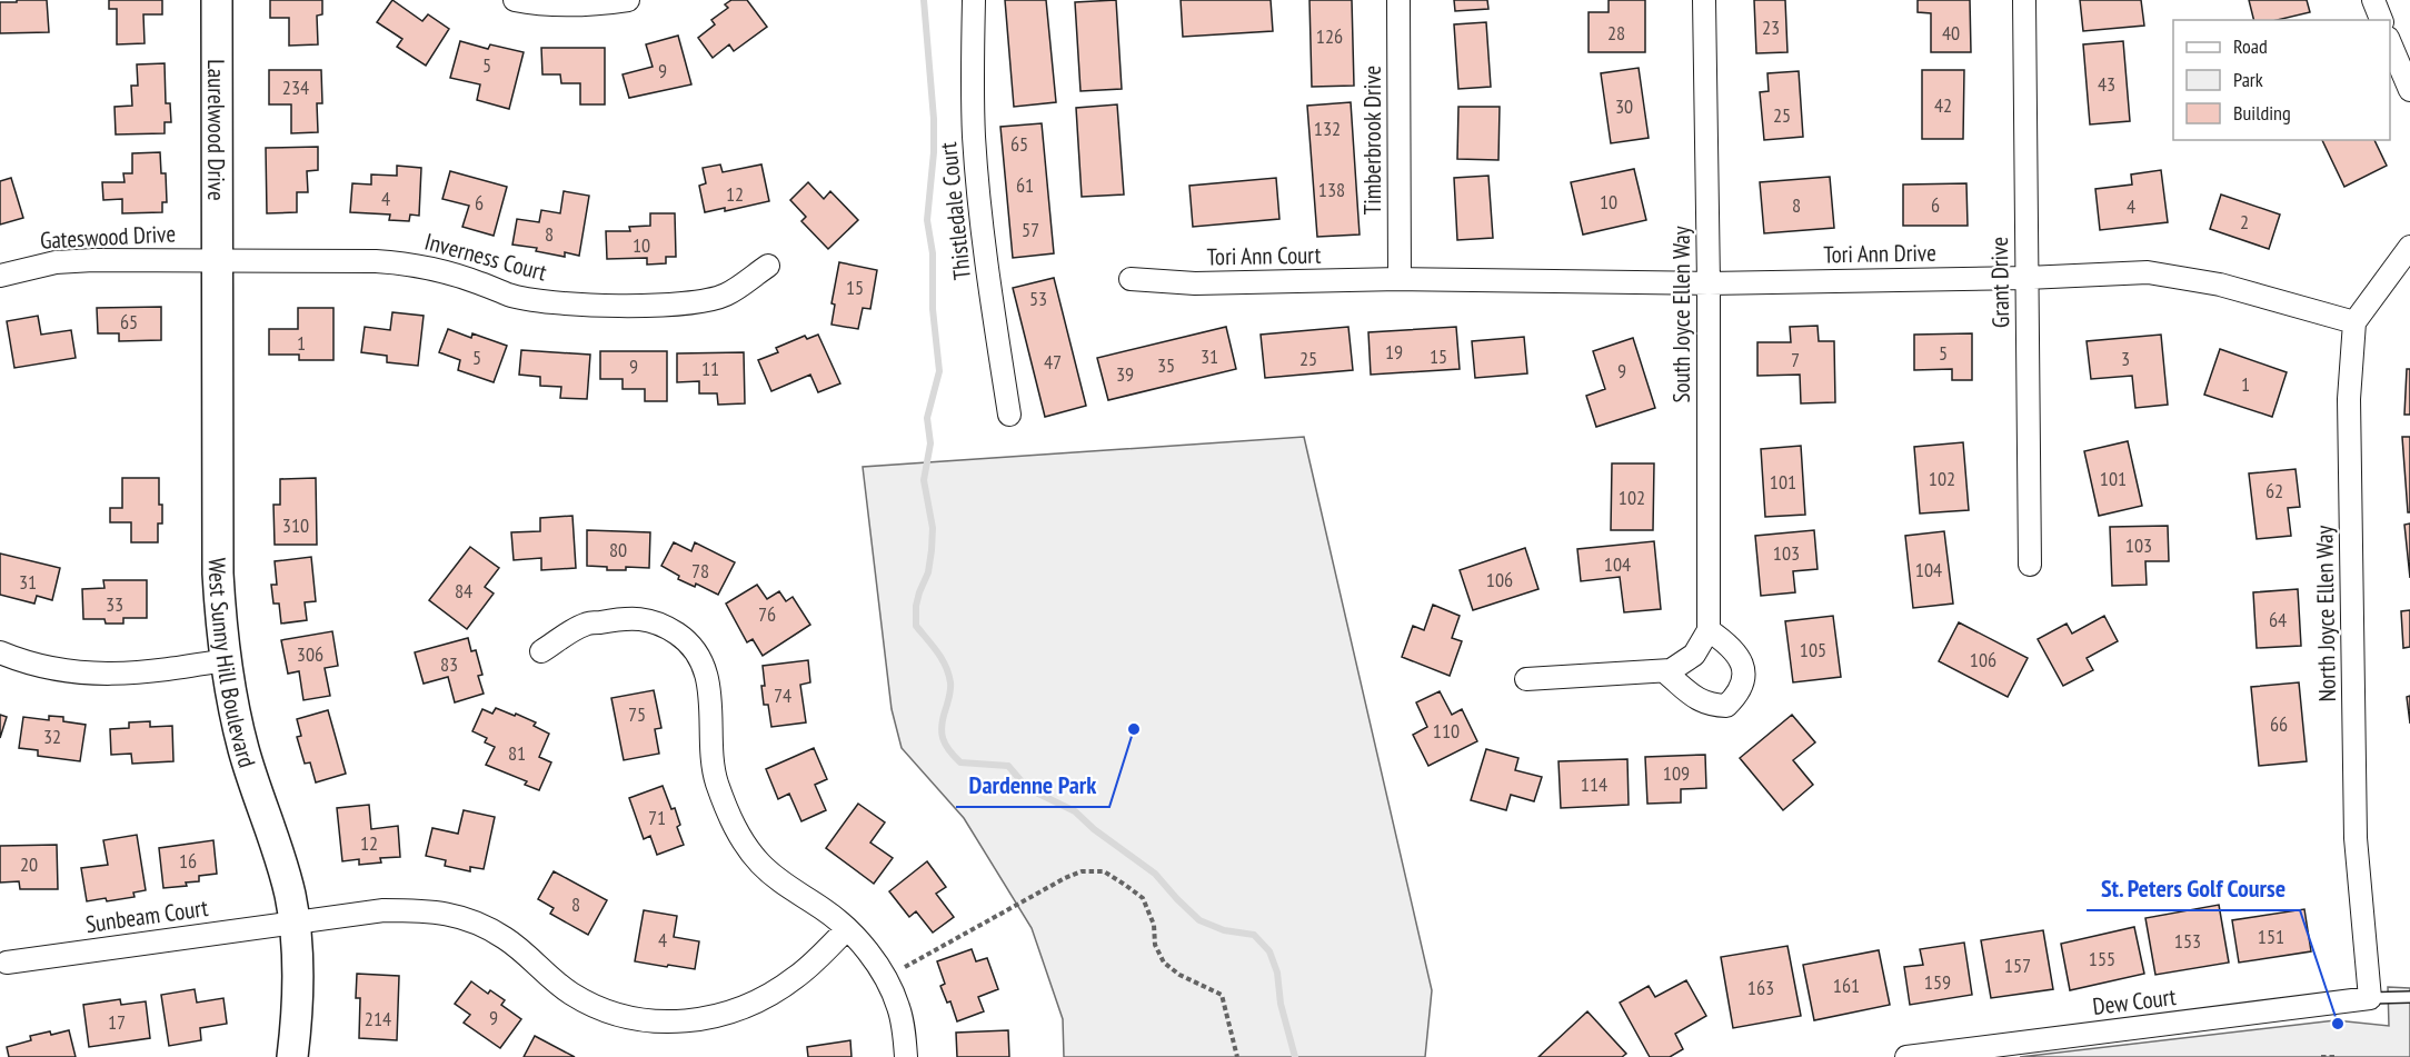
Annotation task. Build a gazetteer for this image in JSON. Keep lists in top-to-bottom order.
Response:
{
  "streets": {
    "street": [
      "Laurelwood Drive",
      "Timberbrook Drive",
      "Thistledale Court",
      "Gateswood Drive",
      "Tori Ann Drive",
      "Tori Ann Court",
      "Inverness Court",
      "Grant Drive",
      "South Joyce Ellen Way",
      "North Joyce Ellen Way",
      "West Sunny Hill Boulevard",
      "Sunbeam Court",
      "Dew Court"
    ]
  },
  "crossings": [
    ["Laurelwood Drive", "Gateswood Drive"],
    ["Laurelwood Drive", "Inverness Court"],
    ["Laurelwood Drive", "West Sunny Hill Boulevard"],
    ["Timberbrook Drive", "Tori Ann Drive"],
    ["Timberbrook Drive", "Tori Ann Court"],
    ["Gateswood Drive", "Inverness Court"],
    ["Gateswood Drive", "West Sunny Hill Boulevard"],
    ["Tori Ann Drive", "Tori Ann Court"],
    ["Tori Ann Drive", "Grant Drive"],
    ["Tori Ann Drive", "South Joyce Ellen Way"],
    ["Tori Ann Drive", "North Joyce Ellen Way"],
    ["Inverness Court", "West Sunny Hill Boulevard"],
    ["North Joyce Ellen Way", "Dew Court"],
    ["West Sunny Hill Boulevard", "Sunbeam Court"]
  ],
  "places": ["Dardenne Park", "St. Peters Golf Course"],
  "house_numbers": [
    "23",
    "28",
    "40",
    "126",
    "5",
    "9",
    "43",
    "234",
    "42",
    "30",
    "25",
    "132",
    "65",
    "61",
    "138",
    "12",
    "4",
    "10",
    "6",
    "8",
    "6",
    "4",
    "2",
    "57",
    "8",
    "10",
    "15",
    "53",
    "65",
    "1",
    "19",
    "5",
    "31",
    "15",
    "5",
    "25",
    "3",
    "7",
    "47",
    "35",
    "9",
    "11",
    "9",
    "39",
    "1",
    "102",
    "101",
    "101",
    "62",
    "102",
    "310",
    "103",
    "80",
    "103",
    "104",
    "104",
    "78",
    "106",
    "31",
    "84",
    "33",
    "76",
    "64",
    "105",
    "306",
    "106",
    "83",
    "74",
    "75",
    "66",
    "110",
    "32",
    "81",
    "109",
    "114",
    "71",
    "12",
    "16",
    "20",
    "8",
    "151",
    "4",
    "153",
    "155",
    "157",
    "159",
    "161",
    "163",
    "9",
    "214",
    "17"
  ],
  "legend": ["Road", "Park", "Building"]
}
